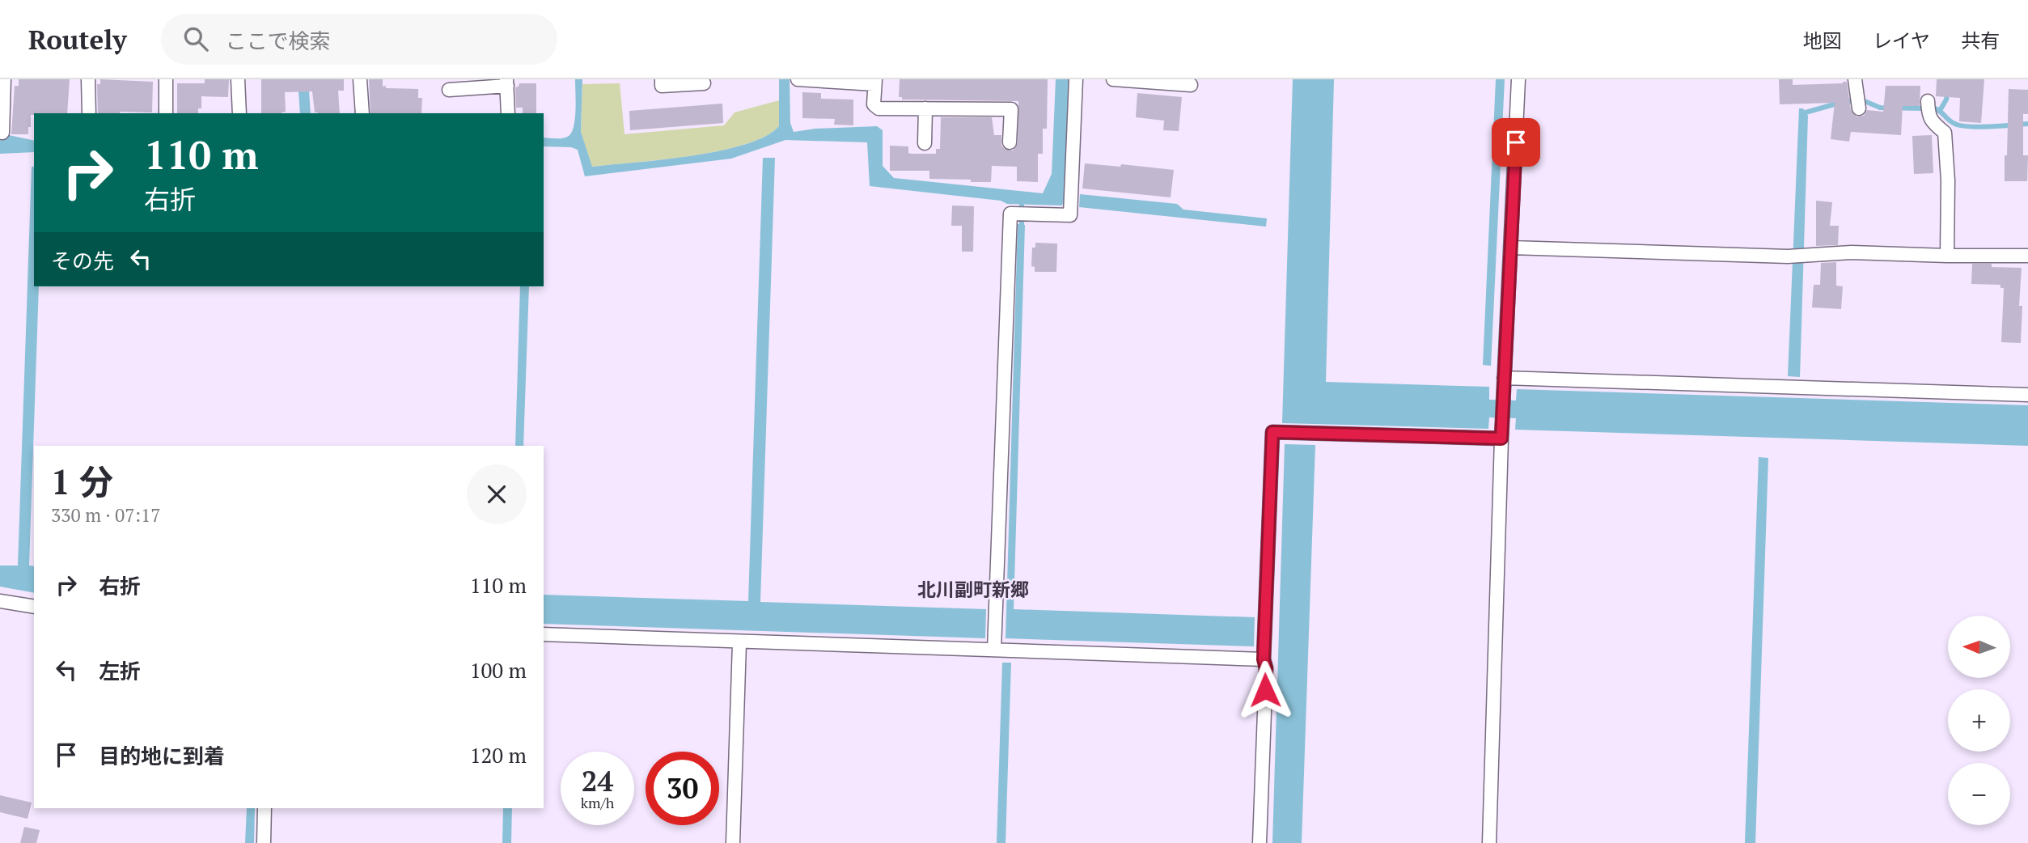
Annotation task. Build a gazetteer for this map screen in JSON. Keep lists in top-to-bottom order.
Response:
{
  "districts": ["北川副町新郷"],
  "north": "left",
  "page": {
    "header": "Routely",
    "search": "ここで検索",
    "nav": ["地図", "レイヤ", "共有"],
    "turn": ["110 m", "右折"],
    "then": "その先",
    "heading": ["1 分", "330 m · 07:17"],
    "list": [
      {
        "name": "右折",
        "value": "110 m"
      },
      {
        "name": "左折",
        "value": "100 m"
      },
      {
        "name": "目的地に到着",
        "value": "120 m"
      }
    ],
    "map_buttons": ["+", "−"],
    "speed": "24 km/h",
    "limit": "30"
  }
}
